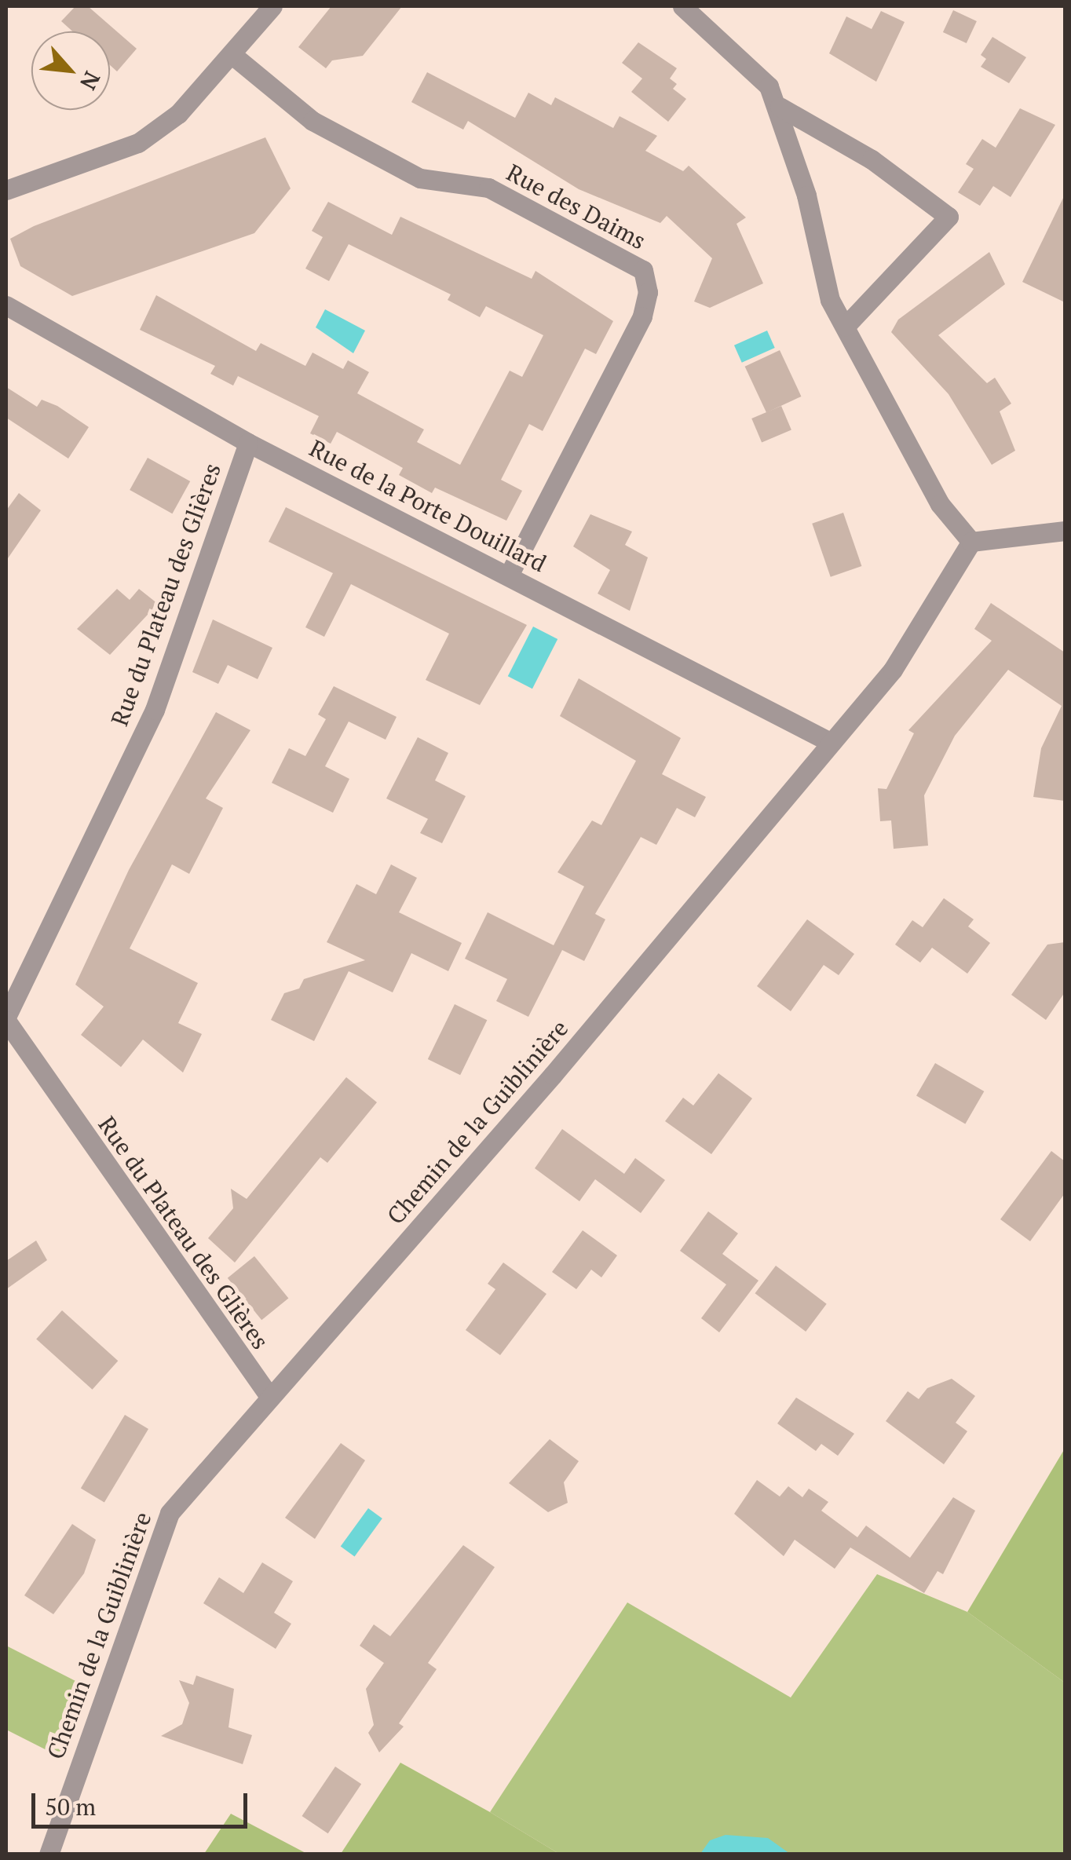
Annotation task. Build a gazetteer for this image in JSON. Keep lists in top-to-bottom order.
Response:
{
  "streets": {
    "street": [
      "Rue des Daims",
      "Rue de la Porte Douillard",
      "Rue du Plateau des Glières",
      "Chemin de la Guiblinière"
    ]
  },
  "crossings": [
    ["Rue des Daims", "Rue de la Porte Douillard"],
    ["Rue de la Porte Douillard", "Rue du Plateau des Glières"],
    ["Rue de la Porte Douillard", "Chemin de la Guiblinière"],
    ["Rue du Plateau des Glières", "Chemin de la Guiblinière"]
  ],
  "scale_bar": "50 m",
  "north": "bottom right"
}
